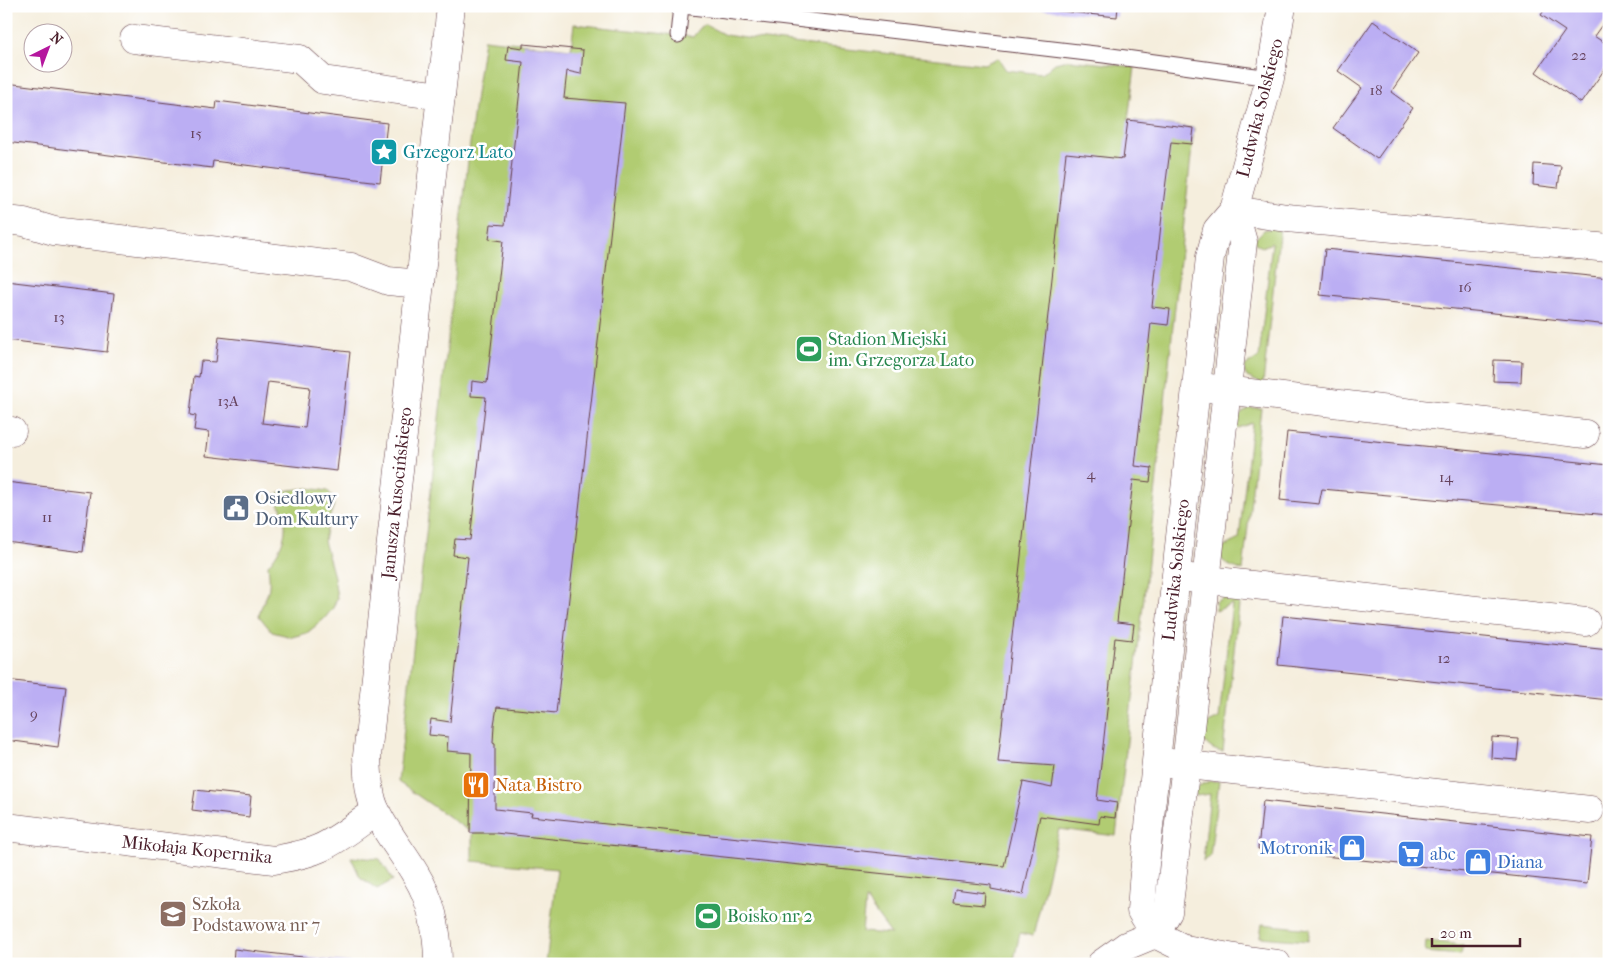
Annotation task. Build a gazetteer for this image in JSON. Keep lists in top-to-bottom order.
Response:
{
  "streets": {
    "street": ["Ludwika Solskiego", "Janusza Kusocińskiego", "Mikołaja Kopernika"]
  },
  "crossings": [
    ["Janusza Kusocińskiego", "Mikołaja Kopernika"]
  ],
  "places": {
    "place": ["Grzegorz Lato"],
    "sports": ["Stadion Miejski im. Grzegorza Lato", "Boisko nr 2"],
    "public building": ["Osiedlowy Dom Kultury"],
    "restaurant": ["Nata Bistro"],
    "shop": ["Motronik", "Diana"],
    "supermarket": ["abc"],
    "school or university": ["Szkoła Podstawowa nr 7"]
  },
  "house_numbers": [
    "22",
    "18",
    "15",
    "16",
    "13",
    "13A",
    "4",
    "14",
    "11",
    "12",
    "9"
  ],
  "scale_bar": "20 m",
  "north": "top right"
}
